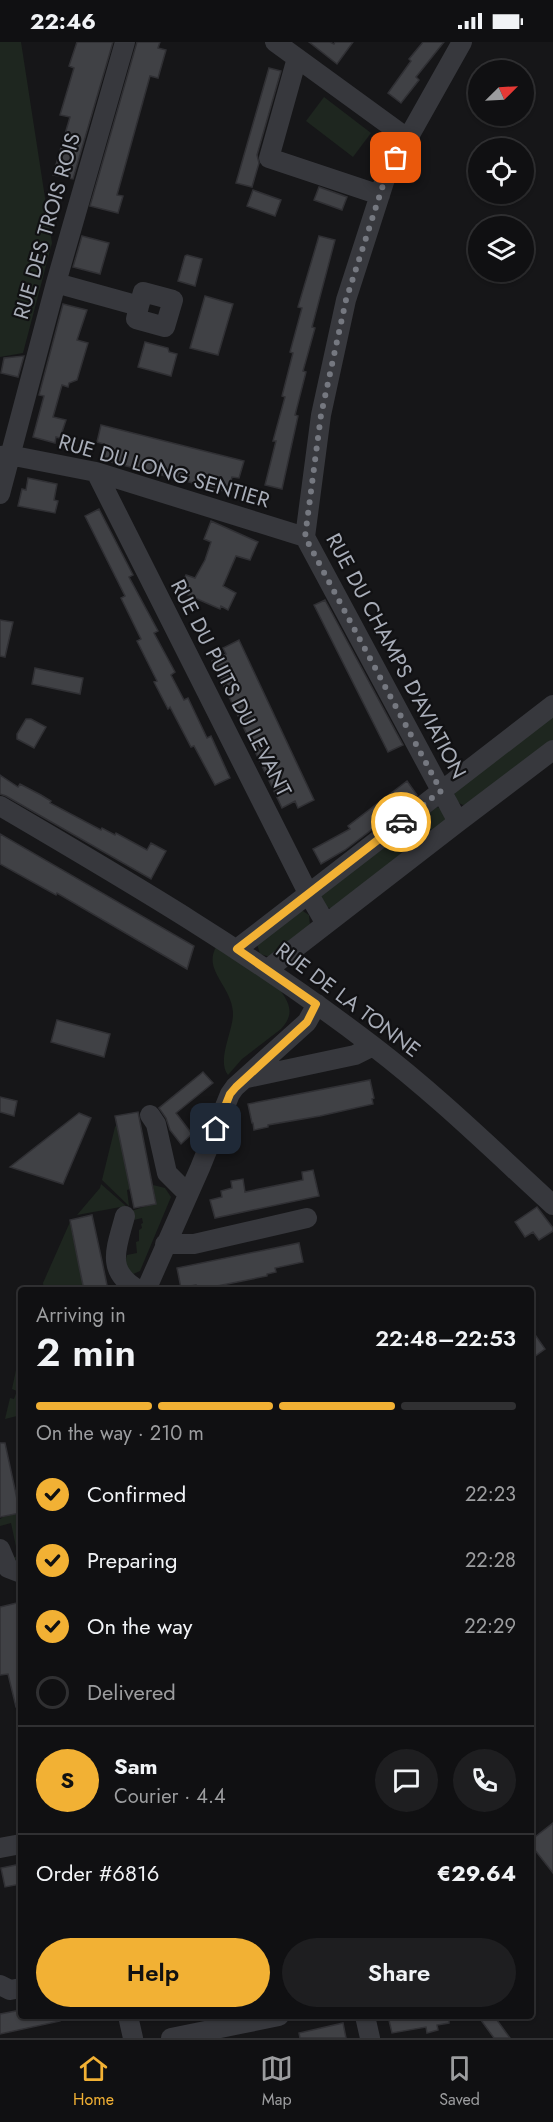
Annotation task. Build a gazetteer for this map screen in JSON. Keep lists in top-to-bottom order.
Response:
{
  "streets": {
    "street": [
      "RUE DES TROIS ROIS",
      "RUE DU LONG SENTIER",
      "RUE DU CHAMPS D'AVIATION",
      "RUE DU PUITS DU LEVANT",
      "RUE DE LA TONNE"
    ]
  },
  "crossings": [
    ["RUE DES TROIS ROIS", "RUE DU LONG SENTIER"],
    ["RUE DU LONG SENTIER", "RUE DU CHAMPS D'AVIATION"],
    ["RUE DU LONG SENTIER", "RUE DU PUITS DU LEVANT"]
  ],
  "north": "top right",
  "page": {
    "status": "22:46",
    "heading": ["2 min", "Arriving in", "22:48–22:53"],
    "panel": [
      "Sam",
      "Courier · 4.4",
      "Order #6816",
      "€29.64"
    ],
    "bar": "On the way · 210 m",
    "list": [
      ["Confirmed", "22:23"],
      ["Preparing", "22:28"],
      ["On the way", "22:29"],
      "Delivered"
    ],
    "round": "S",
    "buttons": ["Help", "Share"],
    "tabs": ["Home", "Map", "Saved"]
  }
}
